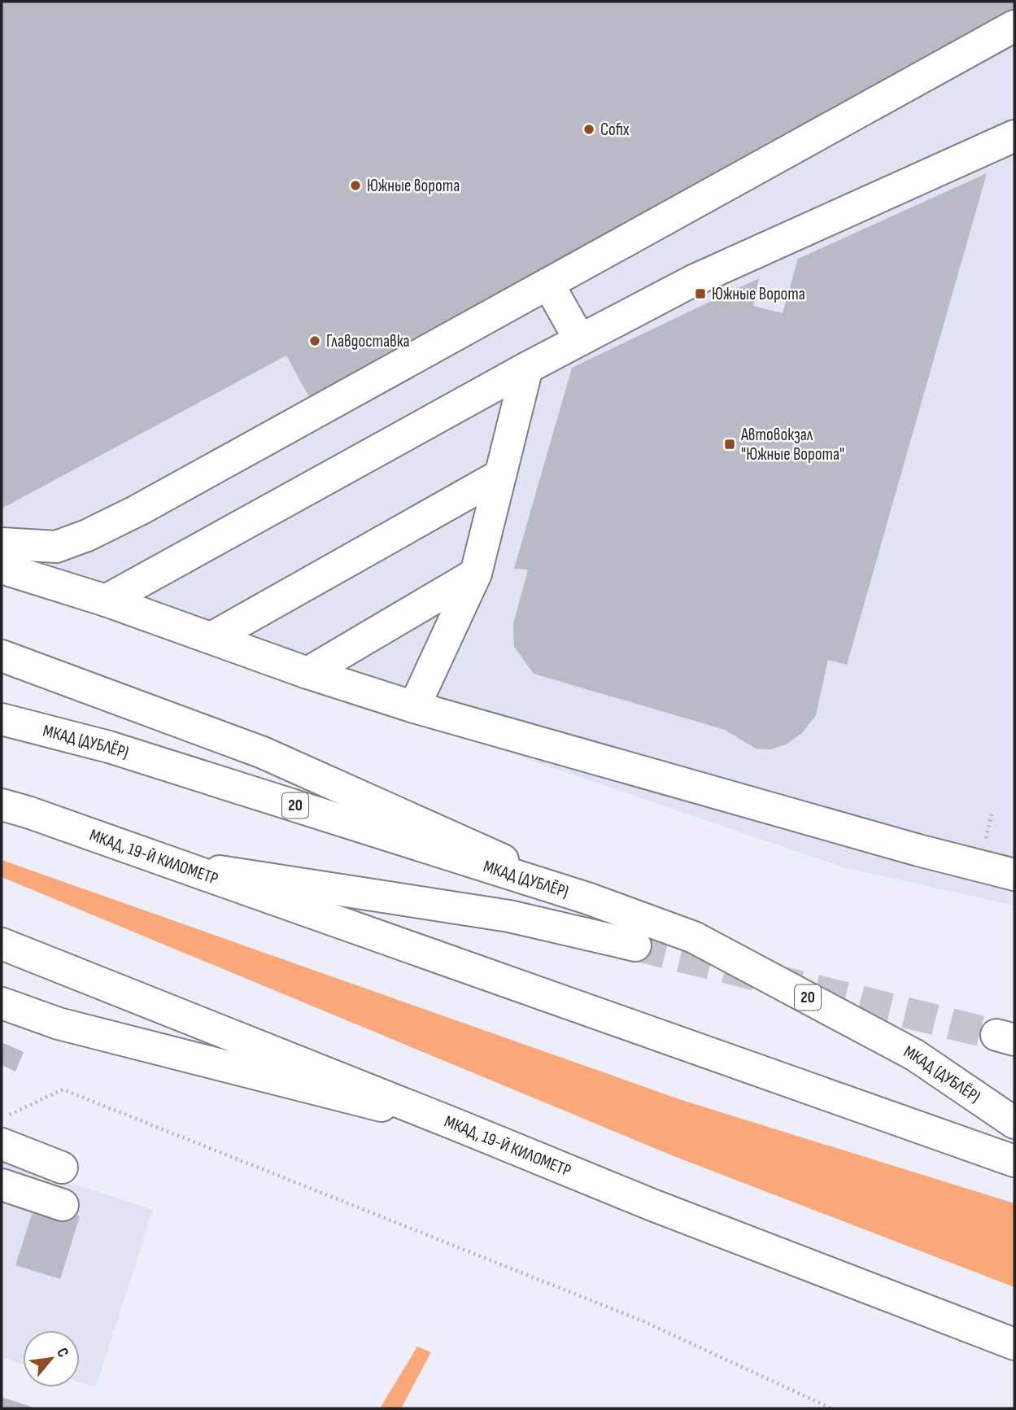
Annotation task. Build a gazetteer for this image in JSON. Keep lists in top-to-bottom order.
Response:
{
  "streets": {
    "main road": ["МКАД (ДУБЛЁР)", "20", "МКАД, 19-Й КИЛОМЕТР"]
  },
  "places": {
    "other": ["Cofix", "Южные ворота", "Главдоставка"],
    "transit": ["Южные Ворота", "Автовокзал \"Южные Ворота\""]
  },
  "north": "top right"
}
